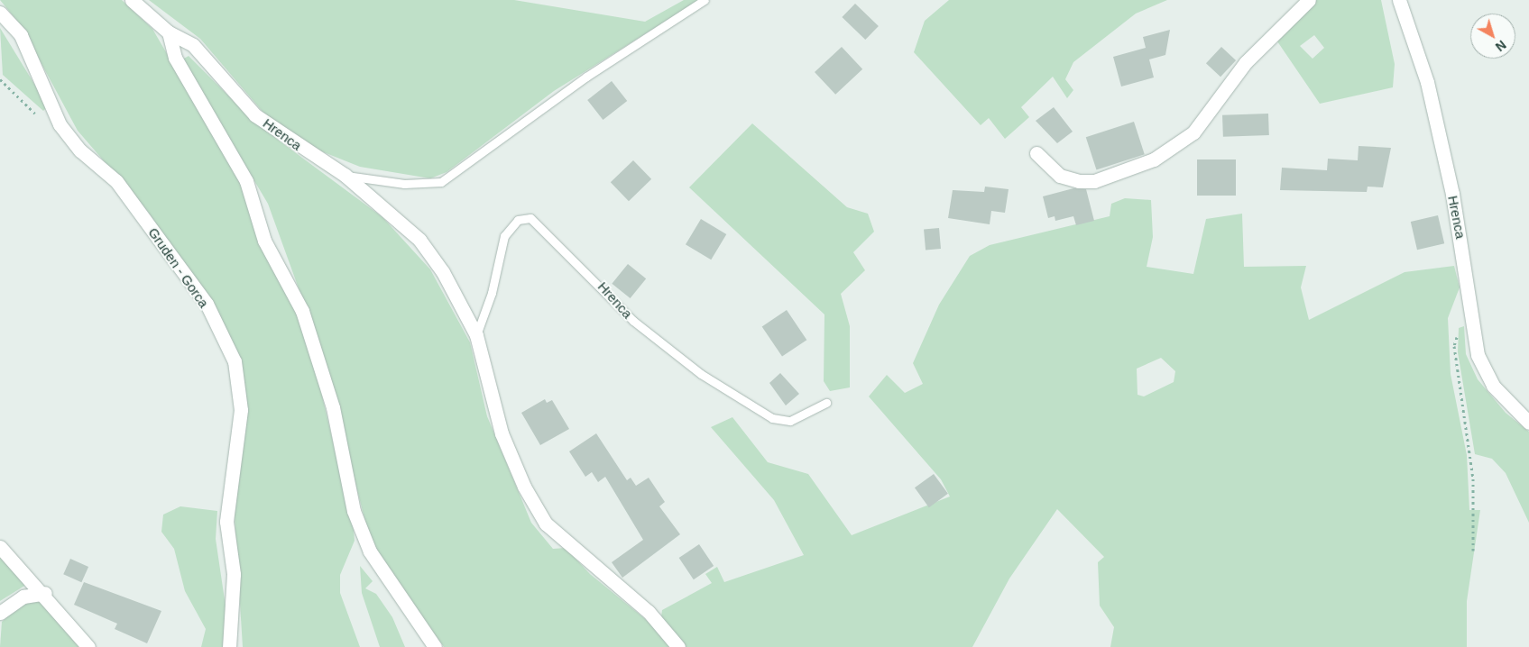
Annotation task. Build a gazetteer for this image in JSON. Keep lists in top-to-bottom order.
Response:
{
  "streets": {
    "street": ["Hrenca", "Gruden - Gorca"]
  },
  "north": "bottom right"
}
